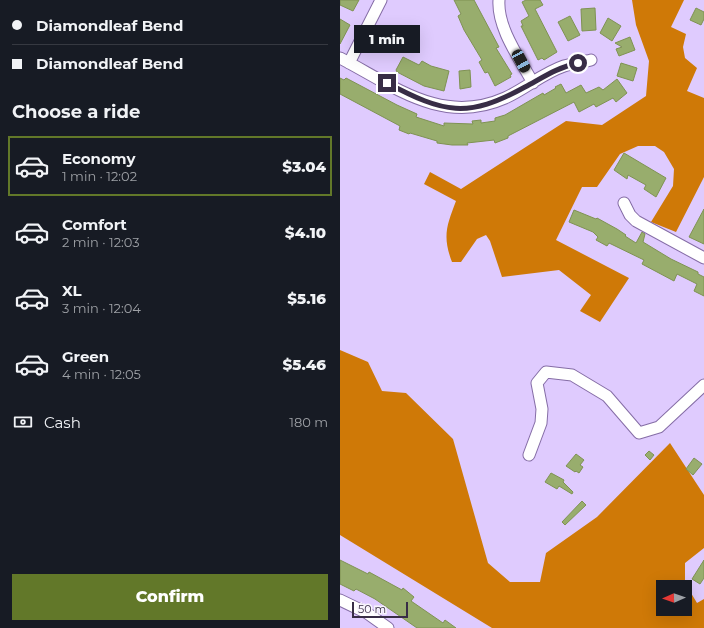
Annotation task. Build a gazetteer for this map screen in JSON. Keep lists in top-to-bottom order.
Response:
{
  "scale_bar": "50 m",
  "north": "left",
  "page": {
    "banner": ["Diamondleaf Bend", "Diamondleaf Bend"],
    "bubble": "1 min",
    "heading": "Choose a ride",
    "list": [
      {
        "name": "Economy",
        "note": "1 min · 12:02",
        "value": "$3.04"
      },
      {
        "name": "Comfort",
        "note": "2 min · 12:03",
        "value": "$4.10"
      },
      {
        "name": "XL",
        "note": "3 min · 12:04",
        "value": "$5.16"
      },
      {
        "name": "Green",
        "note": "4 min · 12:05",
        "value": "$5.46"
      }
    ],
    "pay": ["Cash", "180 m"],
    "buttons": "Confirm",
    "scale": "50 m"
  }
}
